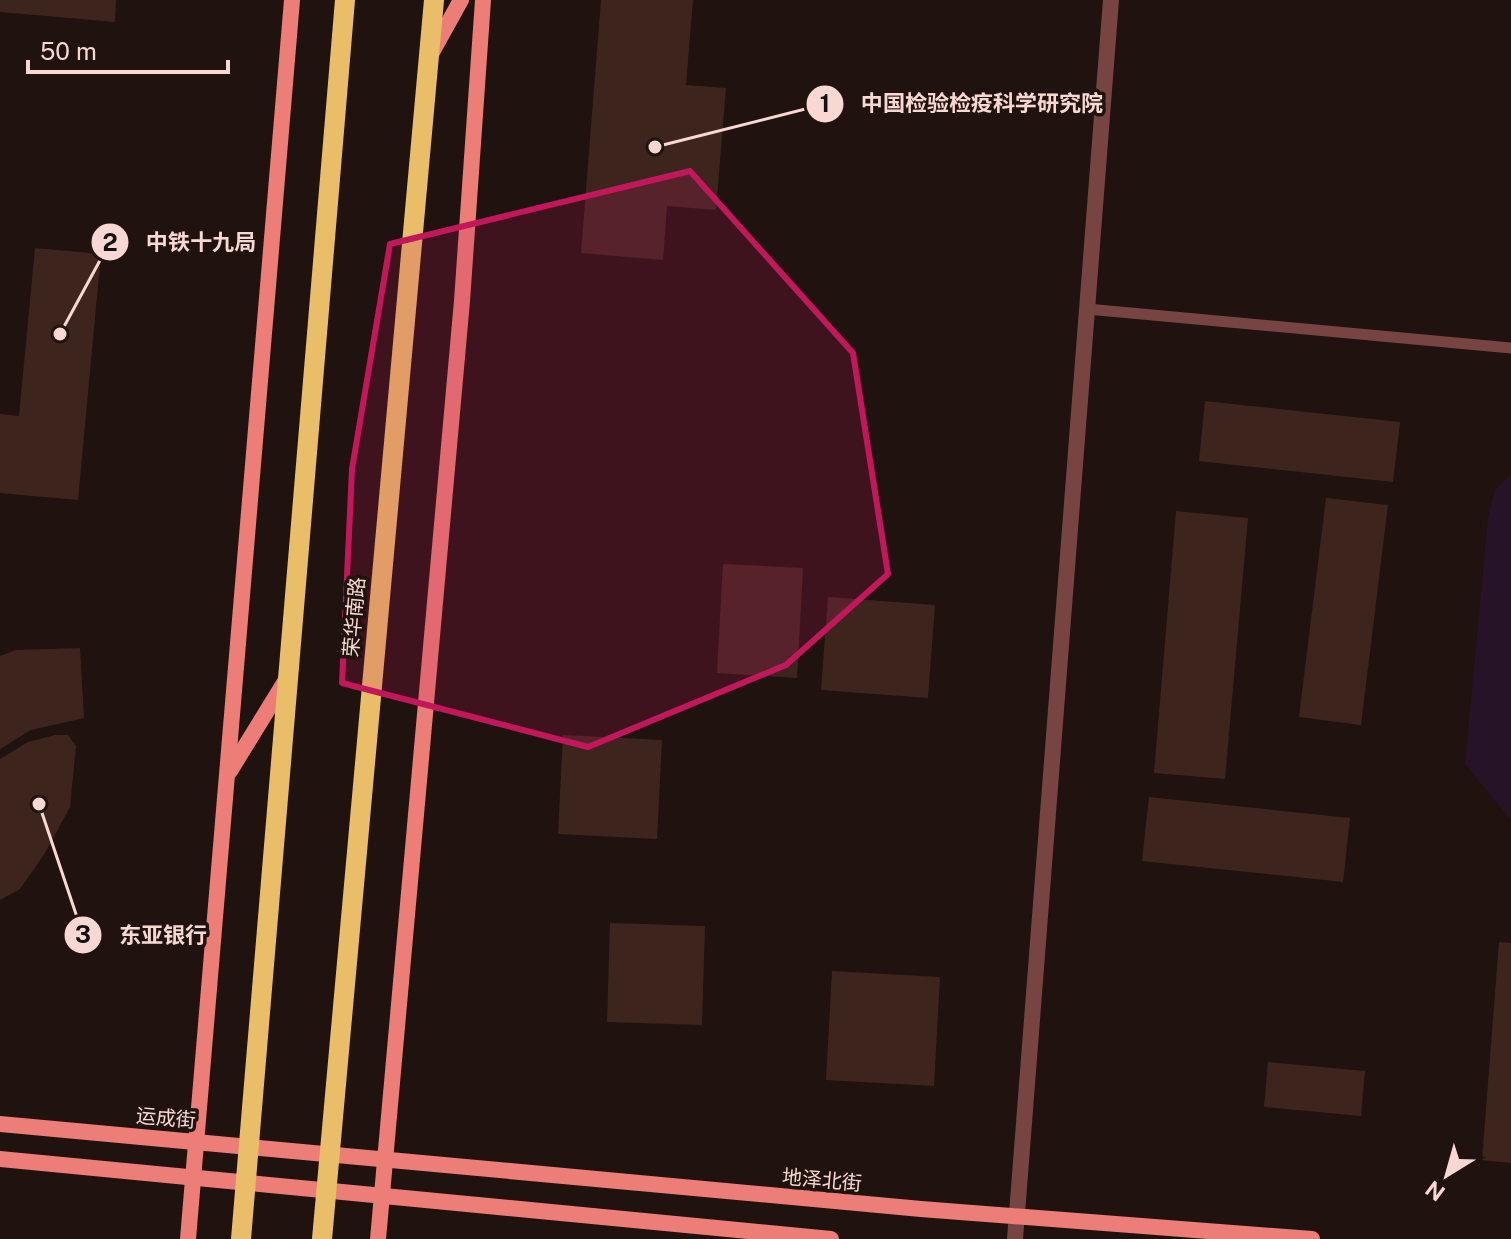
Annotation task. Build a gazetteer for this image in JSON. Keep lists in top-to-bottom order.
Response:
{
  "streets": {
    "main road": ["荣华南路"],
    "street": ["运成街", "地泽北街"]
  },
  "crossings": [
    ["荣华南路", "运成街"],
    ["荣华南路", "地泽北街"],
    ["运成街", "地泽北街"]
  ],
  "places": ["中国检验检疫科学研究院", "中铁十九局", "东亚银行"],
  "scale_bar": "50 m",
  "north": "bottom left"
}
